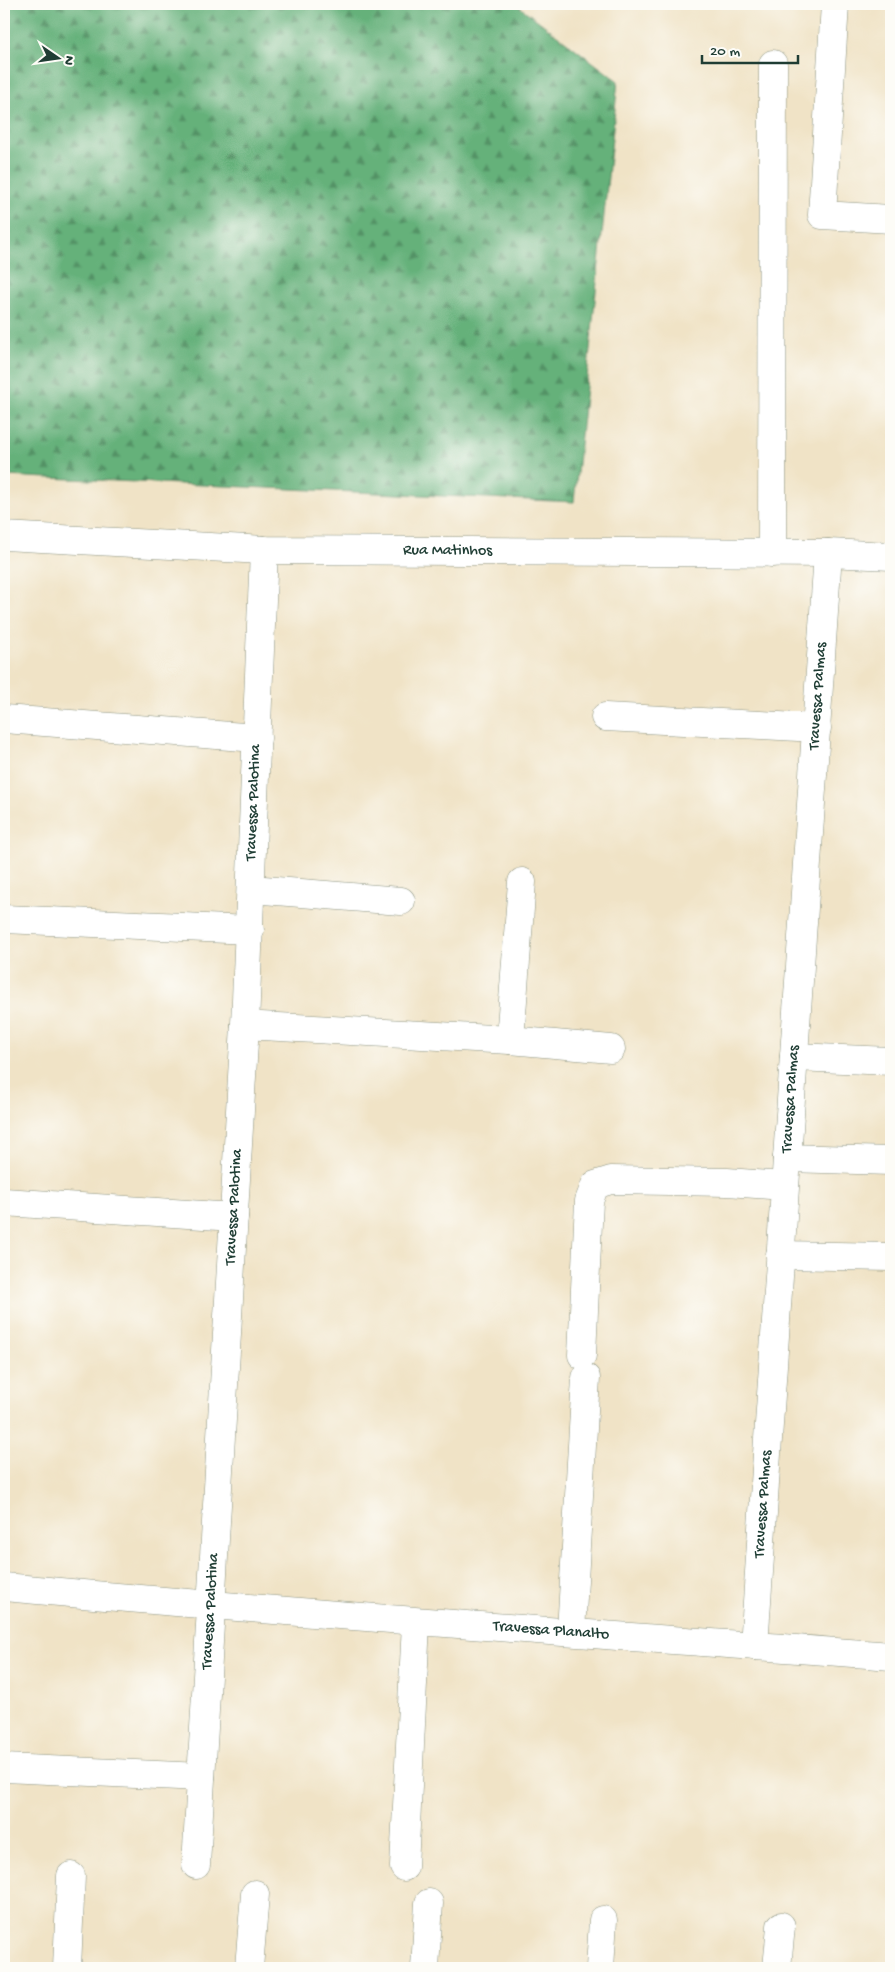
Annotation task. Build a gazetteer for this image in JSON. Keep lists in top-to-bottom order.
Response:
{
  "streets": {
    "street": [
      "Rua Matinhos",
      "Travessa Palmas",
      "Travessa Palotina",
      "Travessa Planalto"
    ]
  },
  "crossings": [
    ["Rua Matinhos", "Travessa Palmas"],
    ["Rua Matinhos", "Travessa Palotina"],
    ["Travessa Palmas", "Travessa Planalto"],
    ["Travessa Palotina", "Travessa Planalto"]
  ],
  "scale_bar": "20 m",
  "north": "right"
}
